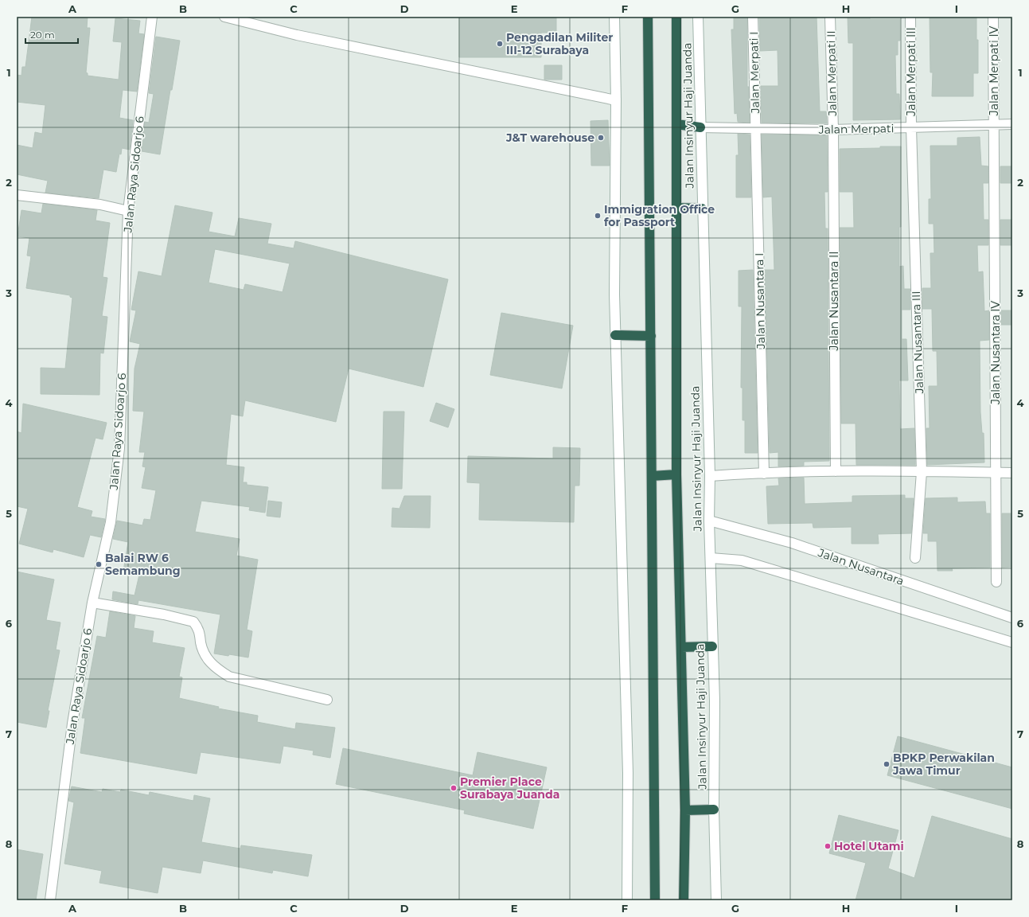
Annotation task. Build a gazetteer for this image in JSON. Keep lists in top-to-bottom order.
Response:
{
  "streets": {
    "highway": ["Jalan Insinyur Haji Juanda"],
    "street": [
      "Jalan Merpati IV",
      "Jalan Merpati III",
      "Jalan Merpati I",
      "Jalan Merpati II",
      "Jalan Merpati",
      "Jalan Raya Sidoarjo 6",
      "Jalan Nusantara I",
      "Jalan Nusantara II",
      "Jalan Nusantara III",
      "Jalan Nusantara IV",
      "Jalan Nusantara"
    ]
  },
  "crossings": [
    ["Jalan Merpati IV", "Jalan Merpati"],
    ["Jalan Merpati IV", "Jalan Nusantara IV"],
    ["Jalan Merpati III", "Jalan Merpati"],
    ["Jalan Merpati III", "Jalan Nusantara III"],
    ["Jalan Merpati I", "Jalan Merpati"],
    ["Jalan Merpati I", "Jalan Nusantara I"],
    ["Jalan Merpati II", "Jalan Merpati"],
    ["Jalan Merpati II", "Jalan Nusantara II"],
    ["Jalan Insinyur Haji Juanda", "Jalan Merpati"],
    ["Jalan Insinyur Haji Juanda", "Jalan Nusantara"],
    ["Jalan Merpati", "Jalan Nusantara I"],
    ["Jalan Merpati", "Jalan Nusantara II"],
    ["Jalan Merpati", "Jalan Nusantara III"],
    ["Jalan Merpati", "Jalan Nusantara IV"]
  ],
  "places": [
    "Pengadilan Militer III-12 Surabaya",
    "J&T warehouse",
    "Immigration Office for Passport",
    "Balai RW 6 Semambung",
    "BPKP Perwakilan Jawa Timur",
    "Premier Place Surabaya Juanda",
    "Hotel Utami"
  ],
  "scale_bar": "20 m",
  "grid": {
    "columns": [
      "A",
      "B",
      "C",
      "D",
      "E",
      "F",
      "G",
      "H",
      "I"
    ],
    "rows": [
      "1",
      "2",
      "3",
      "4",
      "5",
      "6",
      "7",
      "8"
    ]
  }
}
